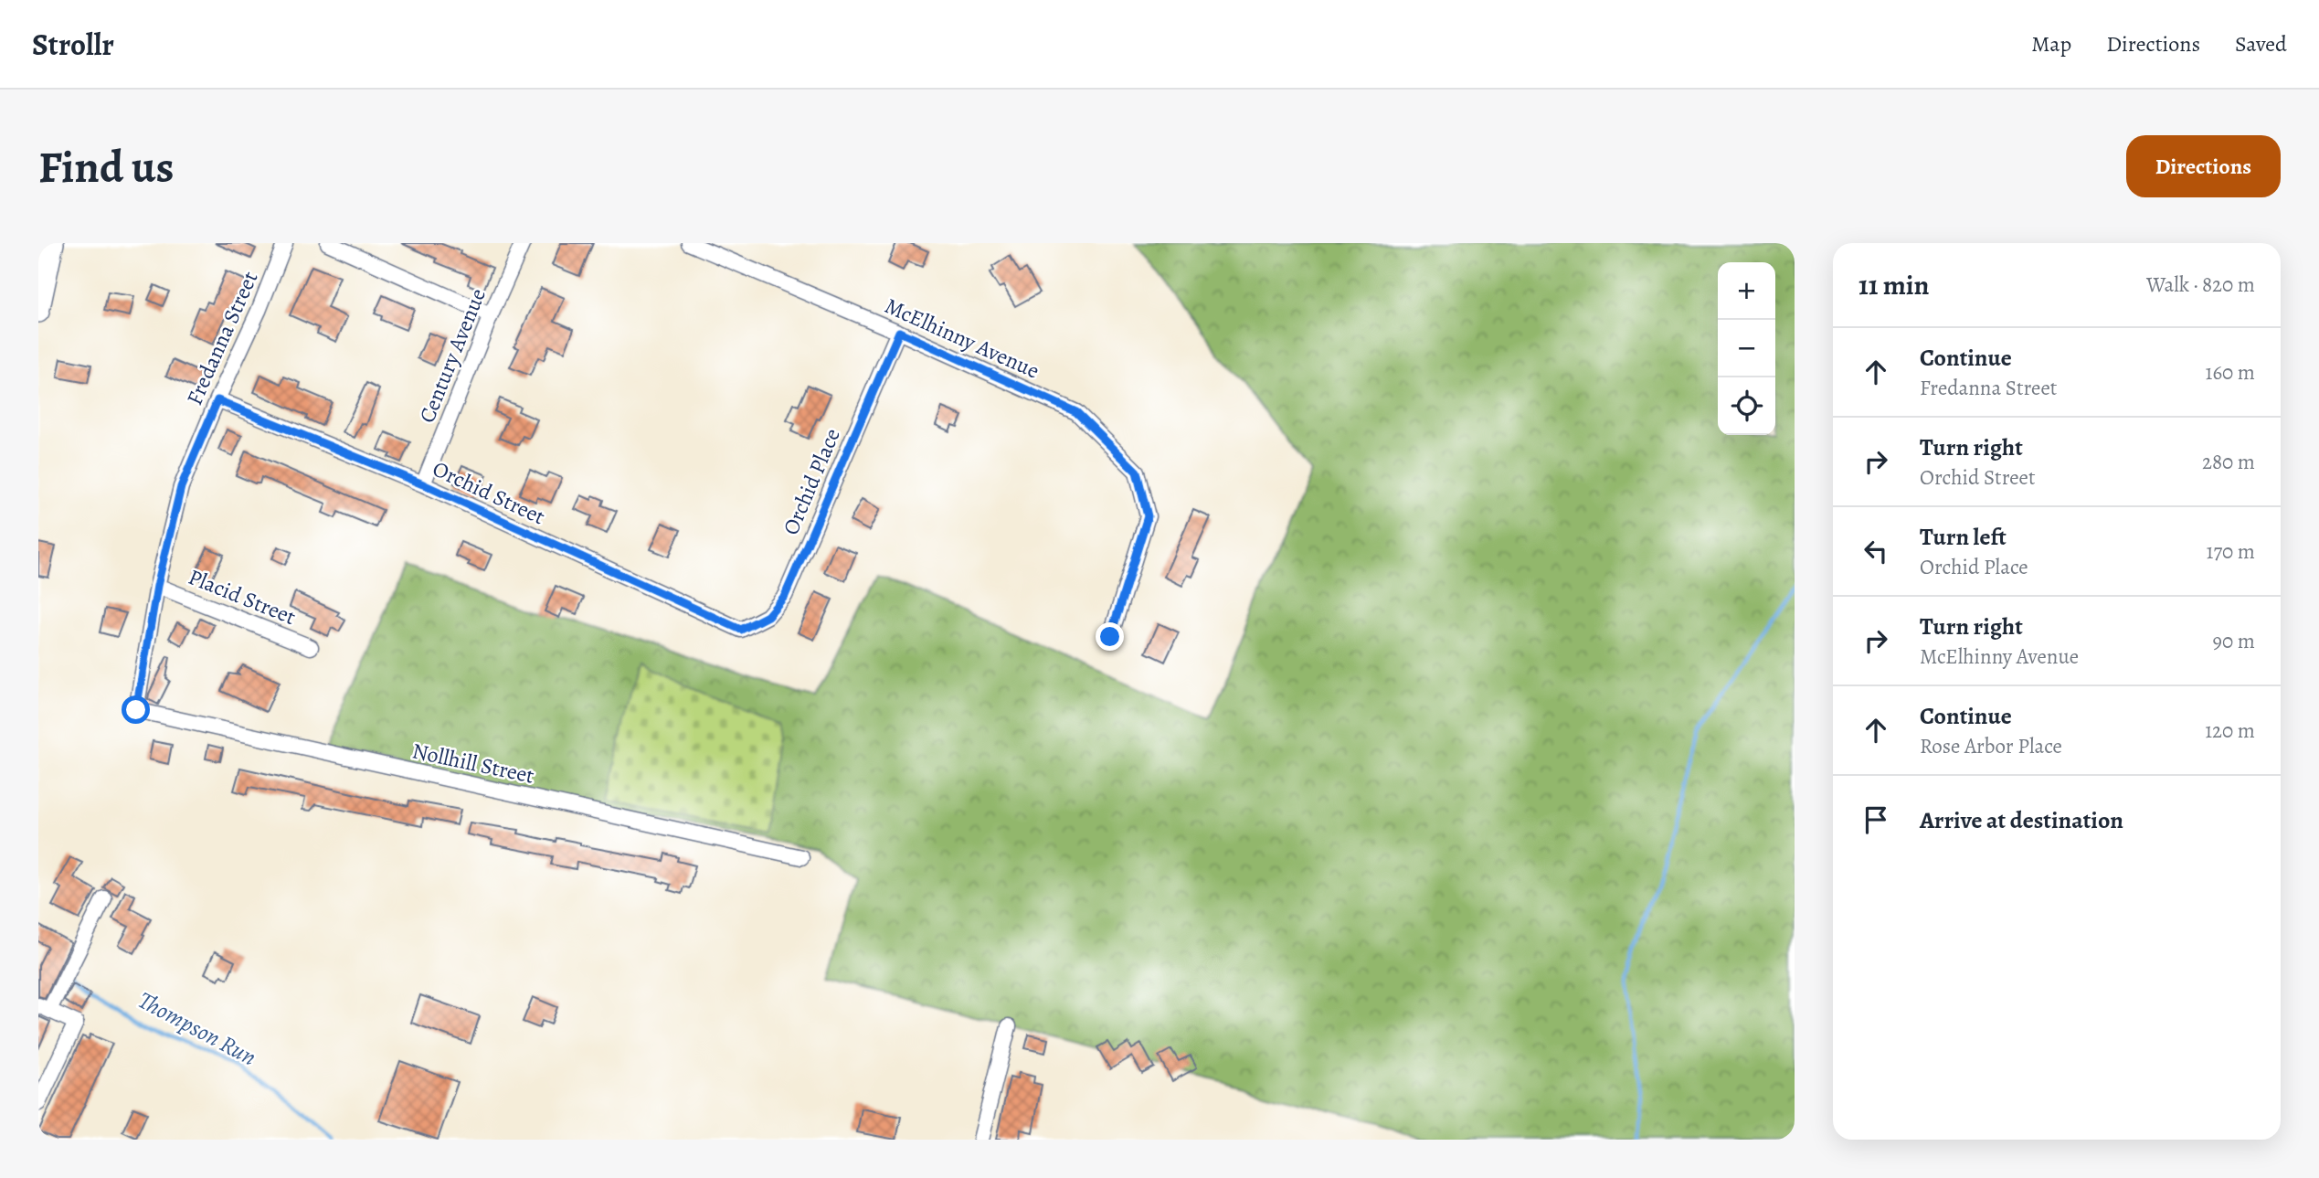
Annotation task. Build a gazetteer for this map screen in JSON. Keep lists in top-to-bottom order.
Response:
{
  "streets": {
    "street": [
      "Fredanna Street",
      "McElhinny Avenue",
      "Century Avenue",
      "Orchid Place",
      "Orchid Street",
      "Placid Street",
      "Nollhill Street"
    ]
  },
  "crossings": [
    ["Fredanna Street", "Orchid Street"],
    ["Fredanna Street", "Placid Street"],
    ["Fredanna Street", "Nollhill Street"],
    ["McElhinny Avenue", "Orchid Place"],
    ["Century Avenue", "Orchid Street"],
    ["Orchid Place", "Orchid Street"]
  ],
  "water": ["Thompson Run"],
  "page": {
    "header": "Strollr",
    "nav": ["Map", "Directions", "Saved"],
    "buttons": "Directions",
    "title": "Find us",
    "heading": ["11 min", "Walk · 820 m"],
    "map_buttons": ["+", "−"],
    "list": [
      ["Continue", "Fredanna Street", "160 m"],
      ["Turn right", "Orchid Street", "280 m"],
      ["Turn left", "Orchid Place", "170 m"],
      ["Turn right", "McElhinny Avenue", "90 m"],
      ["Continue", "Rose Arbor Place", "120 m"],
      "Arrive at destination"
    ]
  }
}
